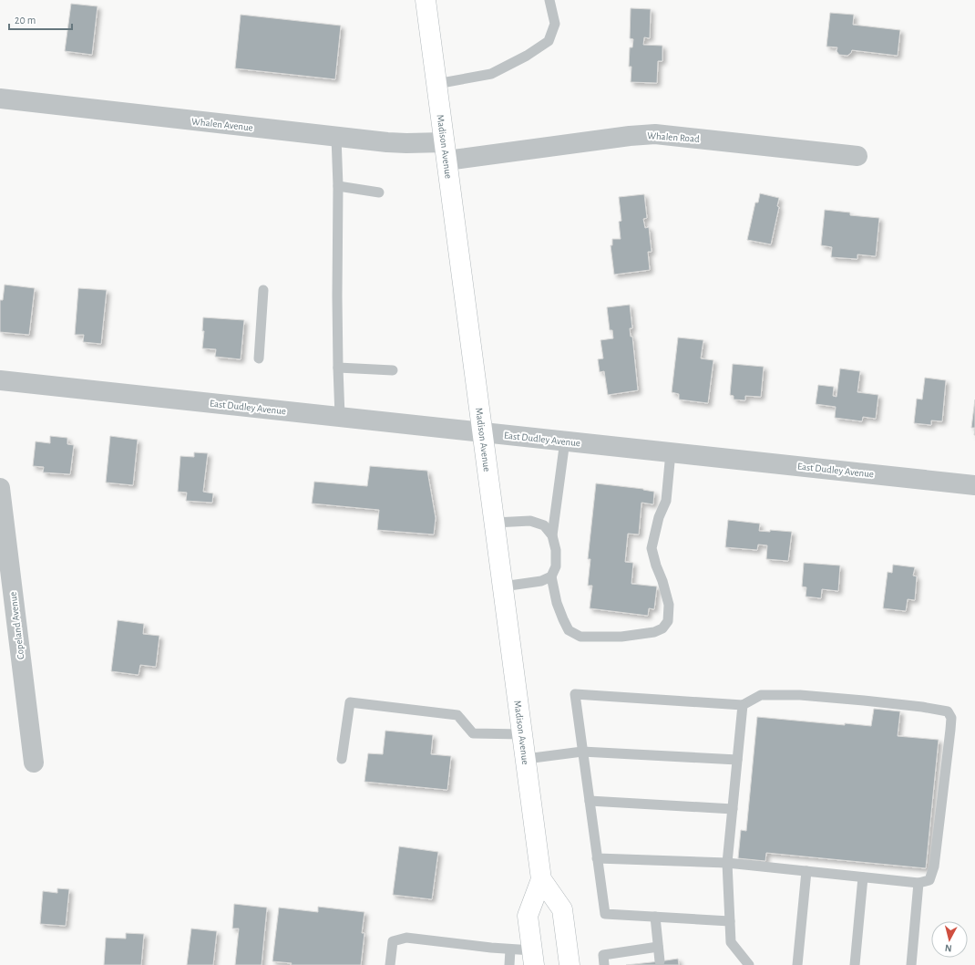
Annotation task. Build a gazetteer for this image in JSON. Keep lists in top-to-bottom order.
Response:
{
  "streets": {
    "main road": ["Madison Avenue"],
    "street": [
      "Whalen Avenue",
      "Whalen Road",
      "East Dudley Avenue",
      "Copeland Avenue"
    ]
  },
  "crossings": [
    ["Whalen Avenue", "Whalen Road"],
    ["Whalen Avenue", "Madison Avenue"],
    ["Whalen Road", "Madison Avenue"],
    ["Madison Avenue", "East Dudley Avenue"]
  ],
  "scale_bar": "20 m",
  "north": "bottom"
}
